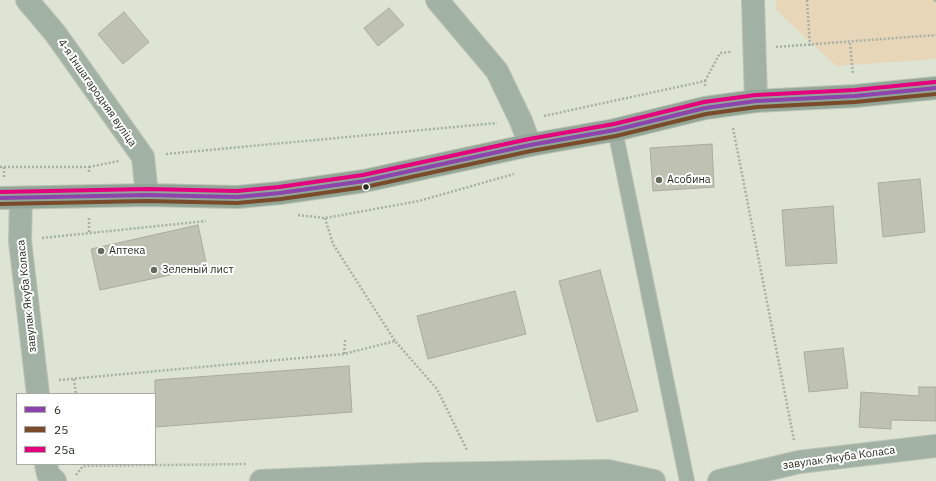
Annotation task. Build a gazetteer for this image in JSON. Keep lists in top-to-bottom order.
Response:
{
  "streets": {
    "street": ["4-я Іншагародняя вуліца", "завулак Якуба Коласа"]
  },
  "places": ["Асобина", "Аптека", "Зеленый лист"],
  "lines": ["transit line 25а", "transit line 6", "transit line 25"],
  "legend": ["6", "25", "25а"]
}
